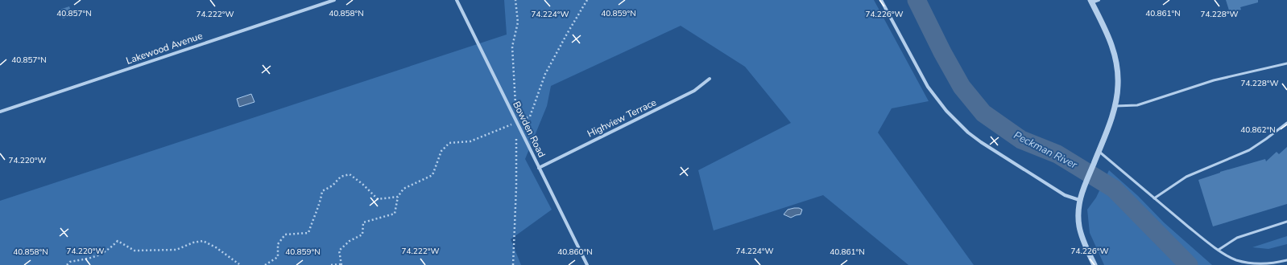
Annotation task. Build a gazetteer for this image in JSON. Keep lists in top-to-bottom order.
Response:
{
  "streets": {
    "street": ["Lakewood Avenue", "Highview Terrace", "Bowden Road"]
  },
  "crossings": [
    ["Highview Terrace", "Bowden Road"]
  ],
  "water": ["Peckman River"],
  "coordinates": [
    "40.858°N",
    "40.859°N",
    "40.857°N",
    "40.861°N",
    "74.222°W",
    "74.226°W",
    "74.228°W",
    "74.224°W",
    "40.862°N",
    "74.220°W",
    "40.860°N"
  ]
}
